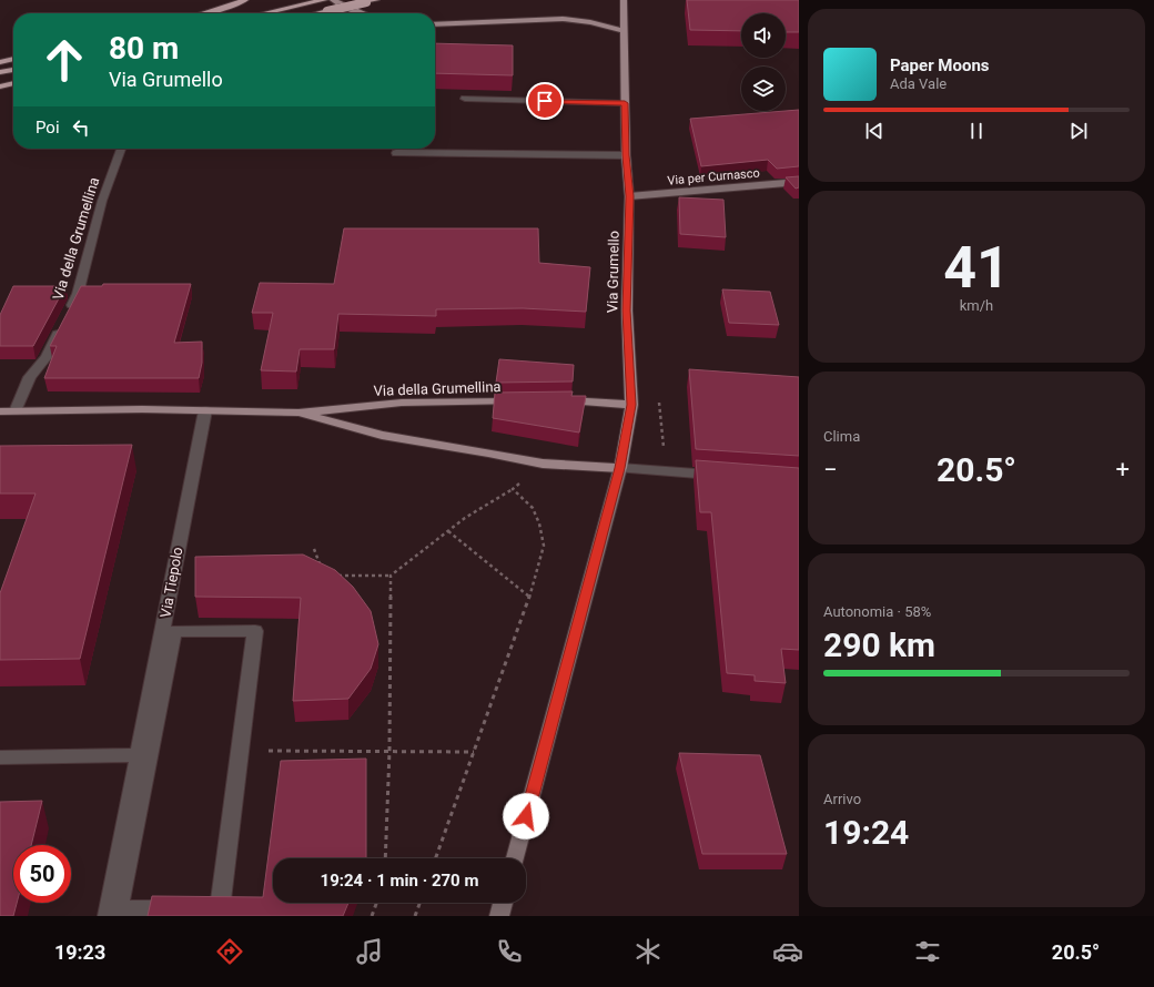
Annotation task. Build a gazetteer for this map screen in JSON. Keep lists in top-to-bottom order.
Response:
{
  "streets": {
    "main road": ["Via per Curnasco", "Via della Grumellina", "Via Grumello"],
    "street": ["Via Tiepolo"]
  },
  "crossings": [
    ["Via per Curnasco", "Via Grumello"],
    ["Via della Grumellina", "Via Grumello"],
    ["Via della Grumellina", "Via Tiepolo"]
  ],
  "page": {
    "turn": ["80 m", "Via Grumello"],
    "song": ["Paper Moons", "Ada Vale"],
    "then": "Poi",
    "tile": [
      ["41", "km/h"],
      "Clima",
      ["Autonomia · 58%", "290 km"],
      ["Arrivo", "19:24"]
    ],
    "heat": ["−", "20.5°", "+"],
    "limit": "50",
    "trip": "19:24 · 1 min · 270 m",
    "tabs": ["19:23", "20.5°"]
  }
}
